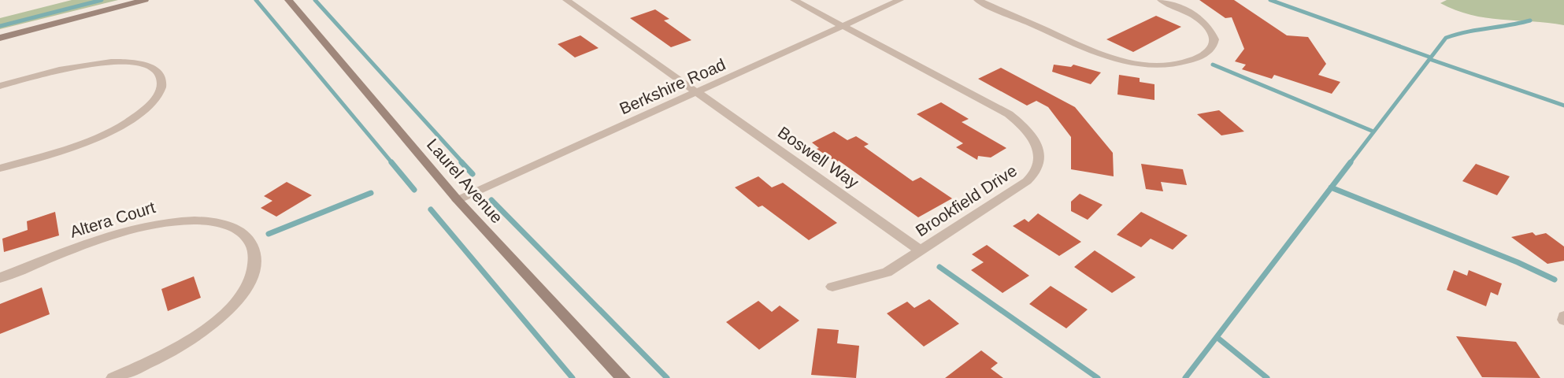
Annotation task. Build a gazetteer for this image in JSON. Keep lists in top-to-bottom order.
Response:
{
  "streets": {
    "main road": ["Laurel Avenue"],
    "street": [
      "Berkshire Road",
      "Boswell Way",
      "Brookfield Drive",
      "Altera Court"
    ]
  },
  "crossings": [
    ["Berkshire Road", "Boswell Way"],
    ["Berkshire Road", "Laurel Avenue"],
    ["Berkshire Road", "Brookfield Drive"],
    ["Boswell Way", "Brookfield Drive"]
  ]
}
